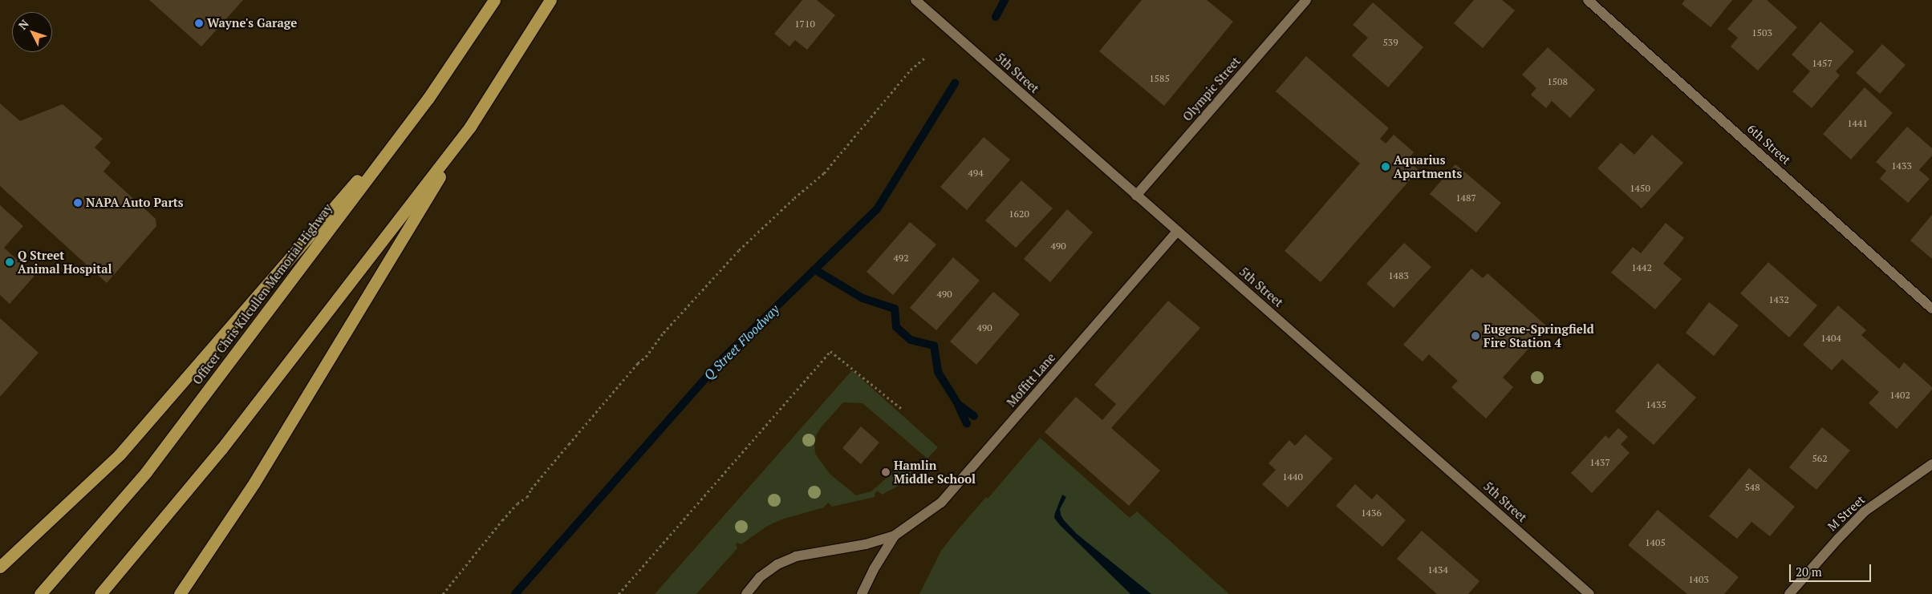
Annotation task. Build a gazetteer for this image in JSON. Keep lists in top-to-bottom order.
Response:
{
  "streets": {
    "highway": ["Officer Chris Kilcullen Memorial Highway"],
    "street": [
      "5th Street",
      "Olympic Street",
      "6th Street",
      "Moffitt Lane",
      "M Street"
    ]
  },
  "crossings": [
    ["5th Street", "Olympic Street"],
    ["5th Street", "Moffitt Lane"]
  ],
  "water": ["Q Street Floodway"],
  "places": [
    "Wayne's Garage",
    "Aquarius Apartments",
    "NAPA Auto Parts",
    "Q Street Animal Hospital",
    "Eugene-Springfield Fire Station 4",
    "Hamlin Middle School"
  ],
  "house_numbers": [
    "1710",
    "1503",
    "539",
    "1457",
    "1585",
    "1508",
    "1441",
    "1433",
    "494",
    "1450",
    "1487",
    "1620",
    "490",
    "492",
    "1442",
    "1483",
    "490",
    "1432",
    "490",
    "1404",
    "1402",
    "1435",
    "562",
    "1437",
    "1440",
    "548",
    "1436",
    "1405",
    "1434",
    "1403"
  ],
  "scale_bar": "20 m",
  "north": "top left"
}
